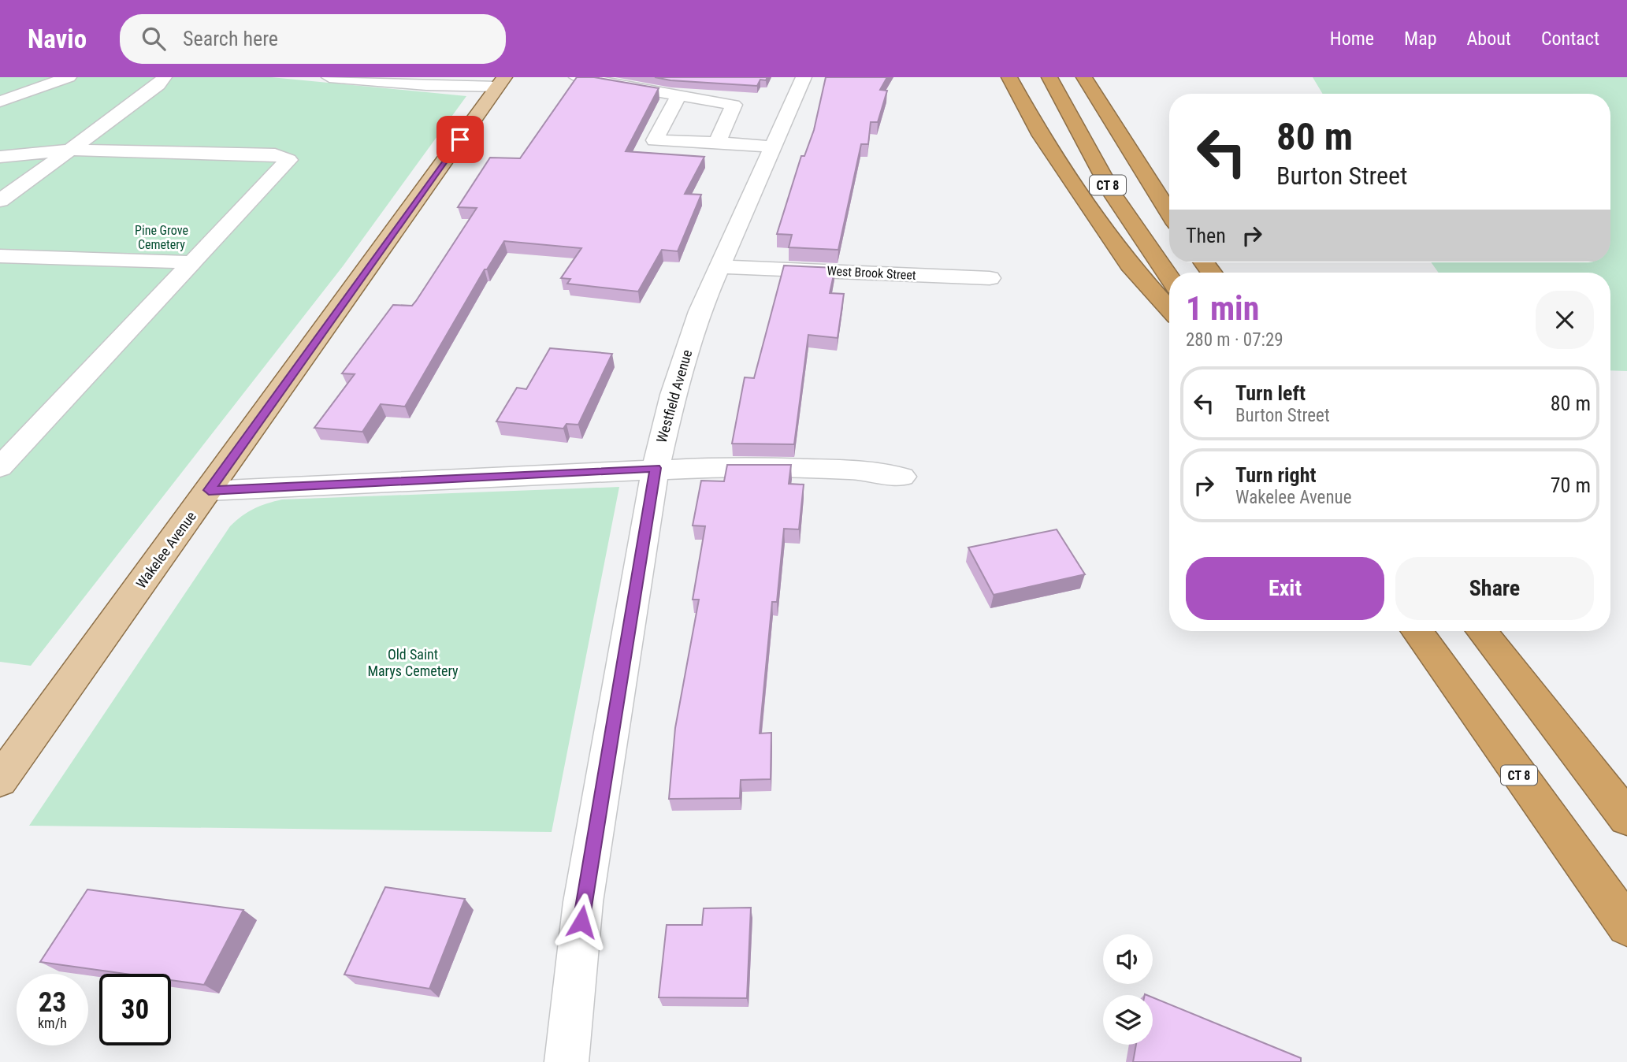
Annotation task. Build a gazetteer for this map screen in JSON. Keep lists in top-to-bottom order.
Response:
{
  "streets": {
    "highway": ["CT 8"],
    "main road": ["Wakelee Avenue"],
    "street": ["West Brook Street", "Westfield Avenue"]
  },
  "crossings": [
    ["West Brook Street", "Westfield Avenue"]
  ],
  "parks": ["Pine Grove Cemetery", "Old Saint Marys Cemetery"],
  "page": {
    "header": "Navio",
    "search": "Search here",
    "nav": [
      "Home",
      "Map",
      "About",
      "Contact"
    ],
    "turn": ["80 m", "Burton Street"],
    "then": "Then",
    "heading": ["1 min", "280 m · 07:29"],
    "list": [
      {
        "name": "Turn left",
        "note": "Burton Street",
        "value": "80 m"
      },
      {
        "name": "Turn right",
        "note": "Wakelee Avenue",
        "value": "70 m"
      }
    ],
    "buttons": ["Exit", "Share"],
    "speed": "23 km/h",
    "limit": "30"
  }
}
